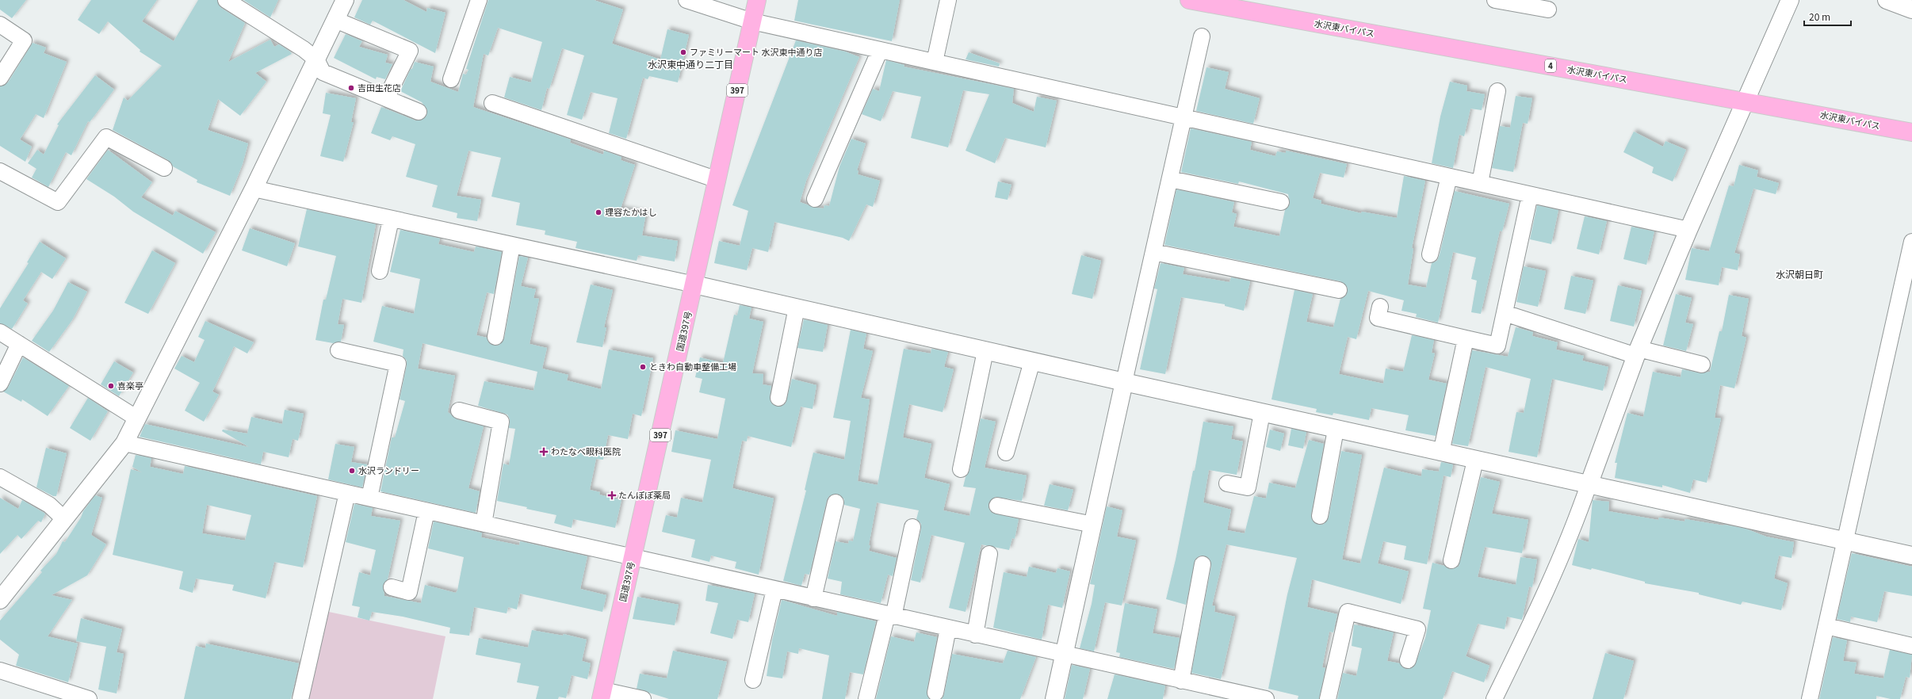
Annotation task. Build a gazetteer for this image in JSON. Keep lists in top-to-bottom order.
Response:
{
  "streets": {
    "highway": [
      "水沢東バイパス",
      "4",
      "397",
      "国道397号"
    ]
  },
  "districts": ["水沢東中通り二丁目", "水沢朝日町"],
  "places": {
    "other": [
      "ファミリーマート 水沢東中通り店",
      "吉田生花店",
      "理容たかはし",
      "ときわ自動車整備工場",
      "喜楽亭",
      "水沢ランドリー"
    ],
    "health": ["わたなべ眼科医院", "たんぽぽ薬局"]
  },
  "scale_bar": "20 m"
}
